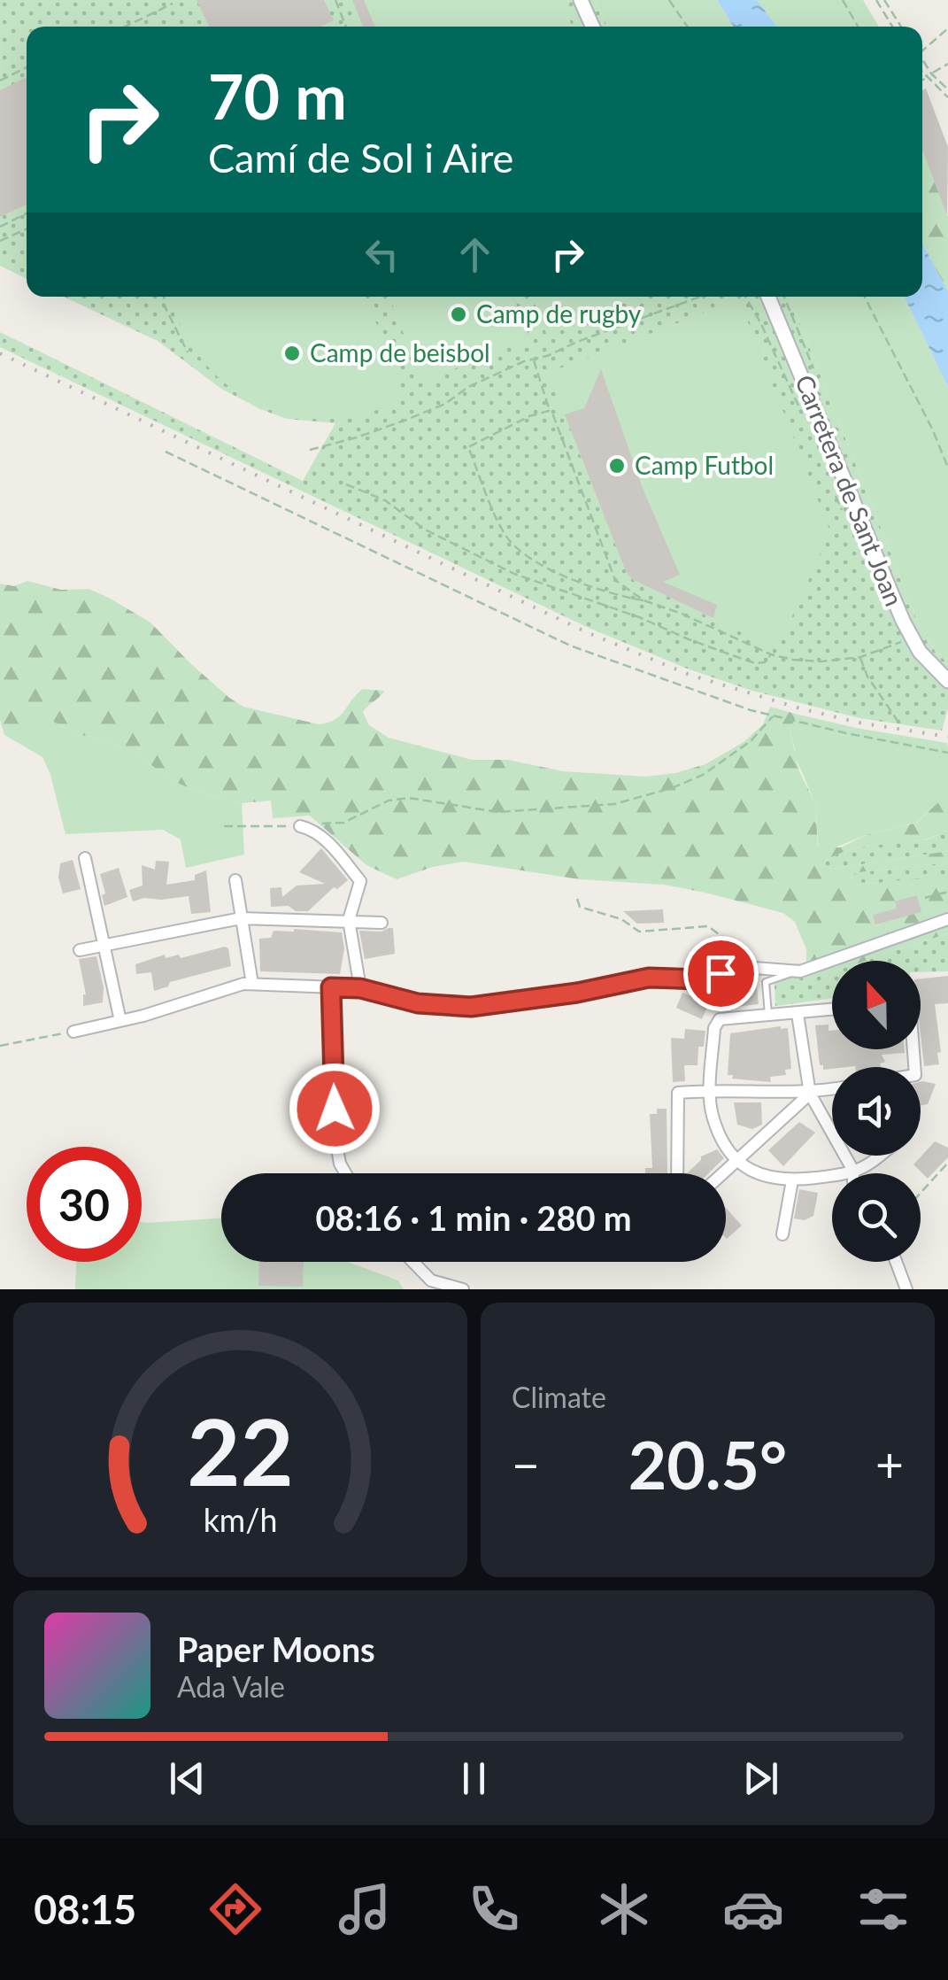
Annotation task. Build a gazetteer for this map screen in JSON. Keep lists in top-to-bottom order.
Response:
{
  "streets": {
    "street": ["Carretera de Sant Joan"]
  },
  "places": ["Camp de rugby", "Camp de beisbol", "Camp Futbol"],
  "north": "top",
  "page": {
    "turn": ["70 m", "Camí de Sol i Aire"],
    "limit": "30",
    "trip": "08:16 · 1 min · 280 m",
    "tile": "Climate",
    "heat": ["−", "20.5°", "+"],
    "song": ["Paper Moons", "Ada Vale"],
    "tabs": "08:15",
    "gauge": ["22", "km/h"]
  }
}
